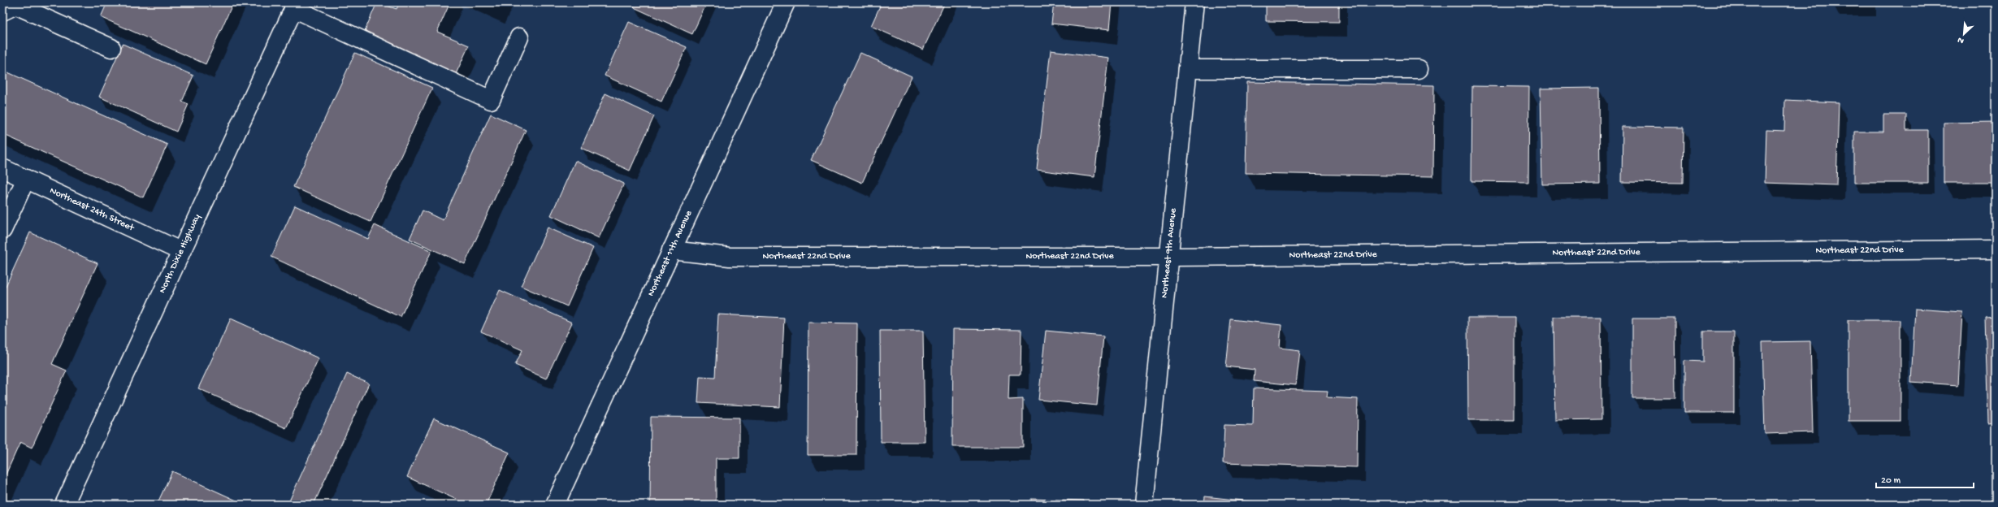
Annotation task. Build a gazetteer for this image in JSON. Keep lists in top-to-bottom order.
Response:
{
  "streets": {
    "street": [
      "Northeast 24th Street",
      "Northeast 22nd Drive",
      "North Dixie Highway",
      "Northeast 11th Avenue",
      "Northeast 9th Avenue"
    ]
  },
  "crossings": [
    ["Northeast 24th Street", "North Dixie Highway"],
    ["Northeast 22nd Drive", "Northeast 11th Avenue"],
    ["Northeast 22nd Drive", "Northeast 9th Avenue"]
  ],
  "scale_bar": "20 m",
  "north": "bottom left"
}
